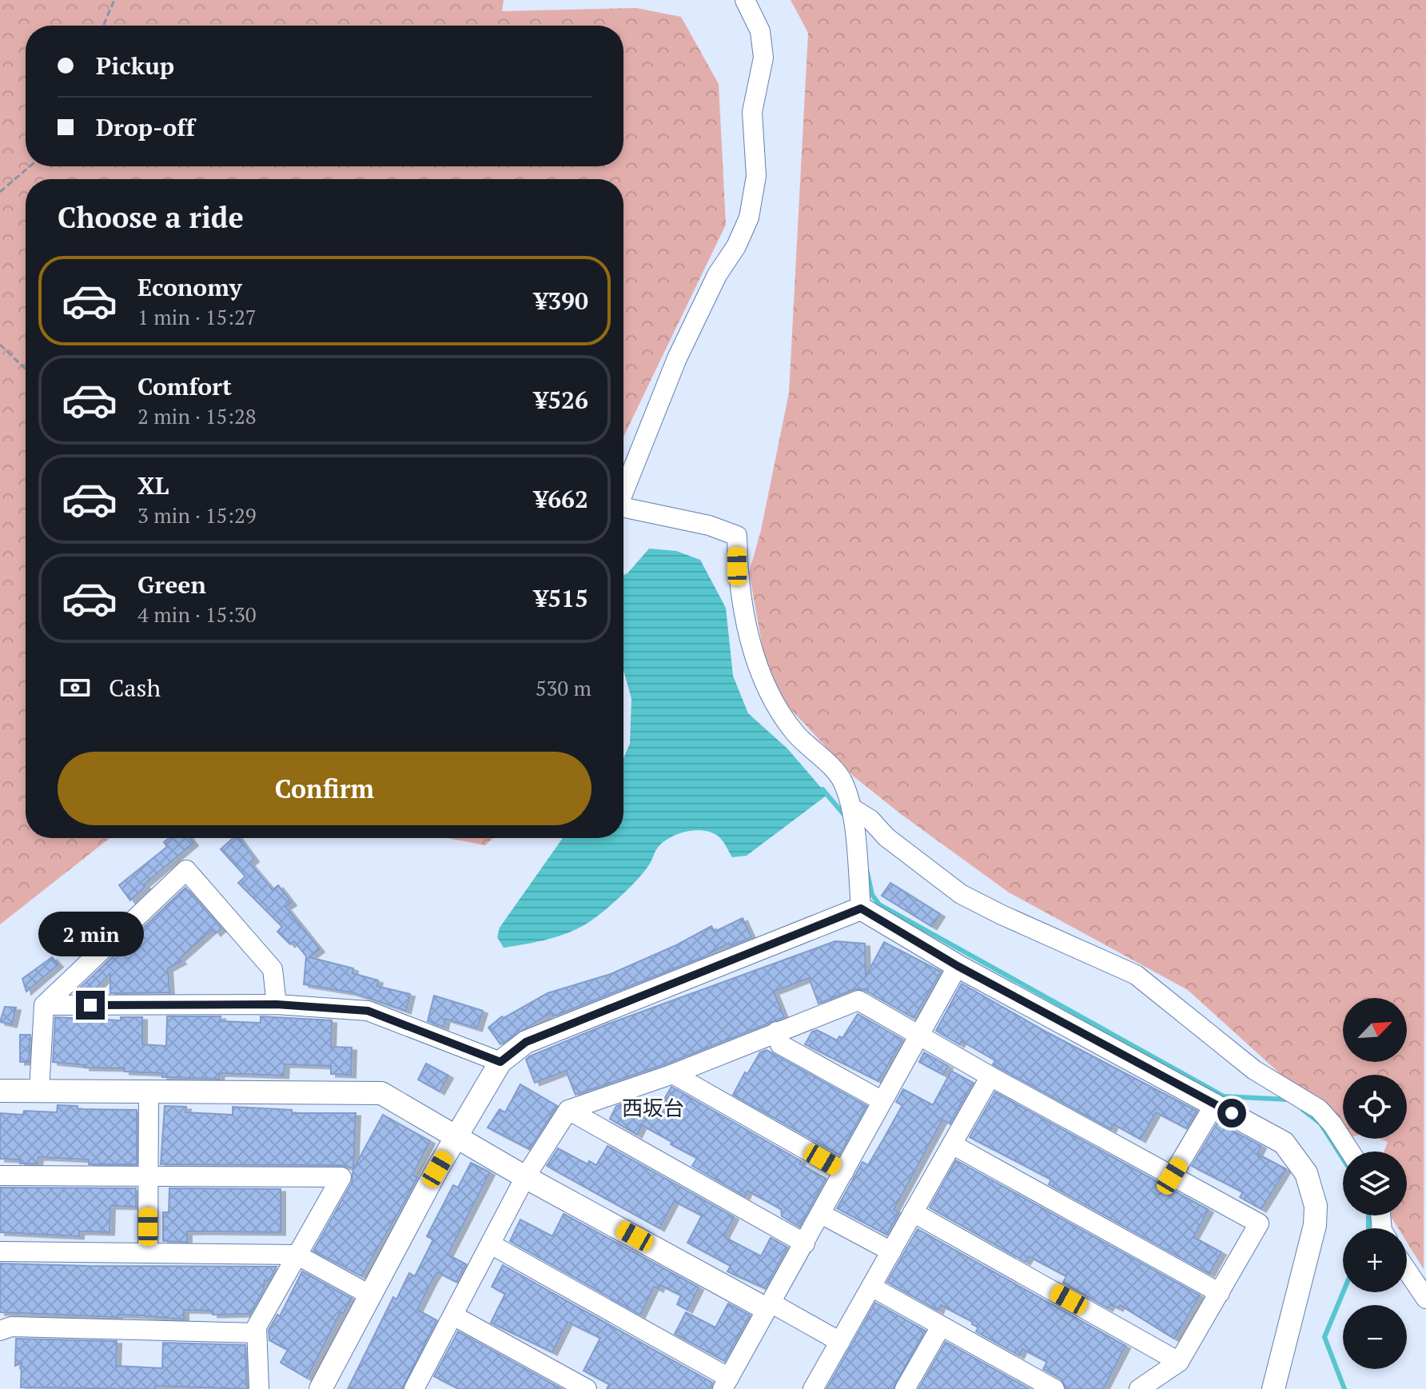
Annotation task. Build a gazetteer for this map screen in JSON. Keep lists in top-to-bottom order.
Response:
{
  "districts": ["西坂台"],
  "north": "top right",
  "page": {
    "banner": ["Pickup", "Drop-off"],
    "heading": "Choose a ride",
    "list": [
      {
        "name": "Economy",
        "note": "1 min · 15:27",
        "value": "¥390"
      },
      {
        "name": "Comfort",
        "note": "2 min · 15:28",
        "value": "¥526"
      },
      {
        "name": "XL",
        "note": "3 min · 15:29",
        "value": "¥662"
      },
      {
        "name": "Green",
        "note": "4 min · 15:30",
        "value": "¥515"
      }
    ],
    "pay": ["Cash", "530 m"],
    "buttons": "Confirm",
    "bubble": "2 min",
    "map_buttons": ["+", "−"]
  }
}
